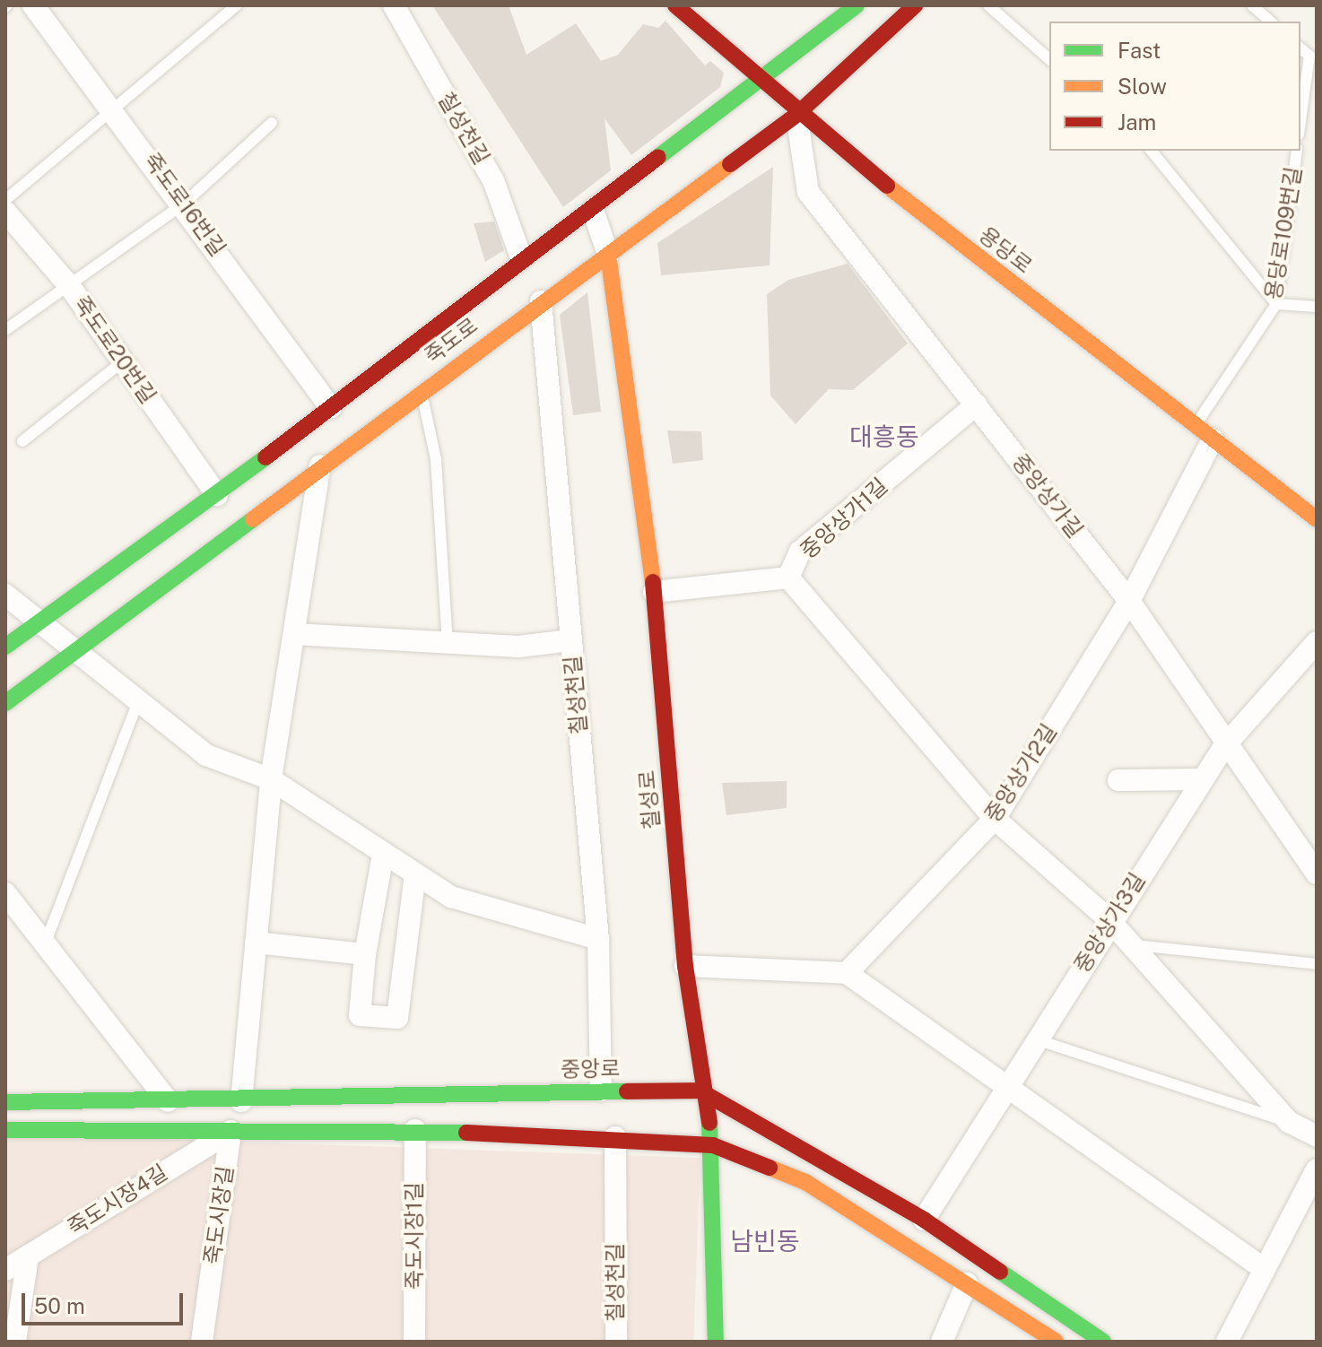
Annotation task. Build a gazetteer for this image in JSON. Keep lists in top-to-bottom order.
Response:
{
  "streets": {
    "main road": [
      "용당로",
      "죽도로",
      "칠성로",
      "중앙로"
    ],
    "street": [
      "칠성천길",
      "죽도로16번길",
      "죽도로20번길",
      "중앙상가길",
      "중앙상가1길",
      "중앙상가2길",
      "중앙상가3길",
      "죽도시장4길",
      "죽도시장길",
      "죽도시장1길"
    ],
    "lane": ["용당로109번길"]
  },
  "crossings": [
    ["칠성천길", "죽도로"],
    ["칠성천길", "중앙로"],
    ["죽도로16번길", "죽도로"],
    ["용당로109번길", "용당로"],
    ["용당로", "죽도로"],
    ["용당로", "중앙상가길"],
    ["용당로", "중앙상가2길"],
    ["죽도로", "죽도로20번길"],
    ["죽도로", "중앙상가길"],
    ["죽도로", "칠성로"],
    ["중앙상가길", "중앙상가1길"],
    ["중앙상가길", "중앙상가2길"],
    ["중앙상가길", "중앙상가3길"],
    ["중앙상가1길", "칠성로"],
    ["칠성로", "중앙로"],
    ["중앙상가3길", "중앙로"],
    ["죽도시장4길", "죽도시장길"]
  ],
  "districts": ["대흥동", "남빈동"],
  "legend": ["Fast", "Slow", "Jam"],
  "scale_bar": "50 m"
}
